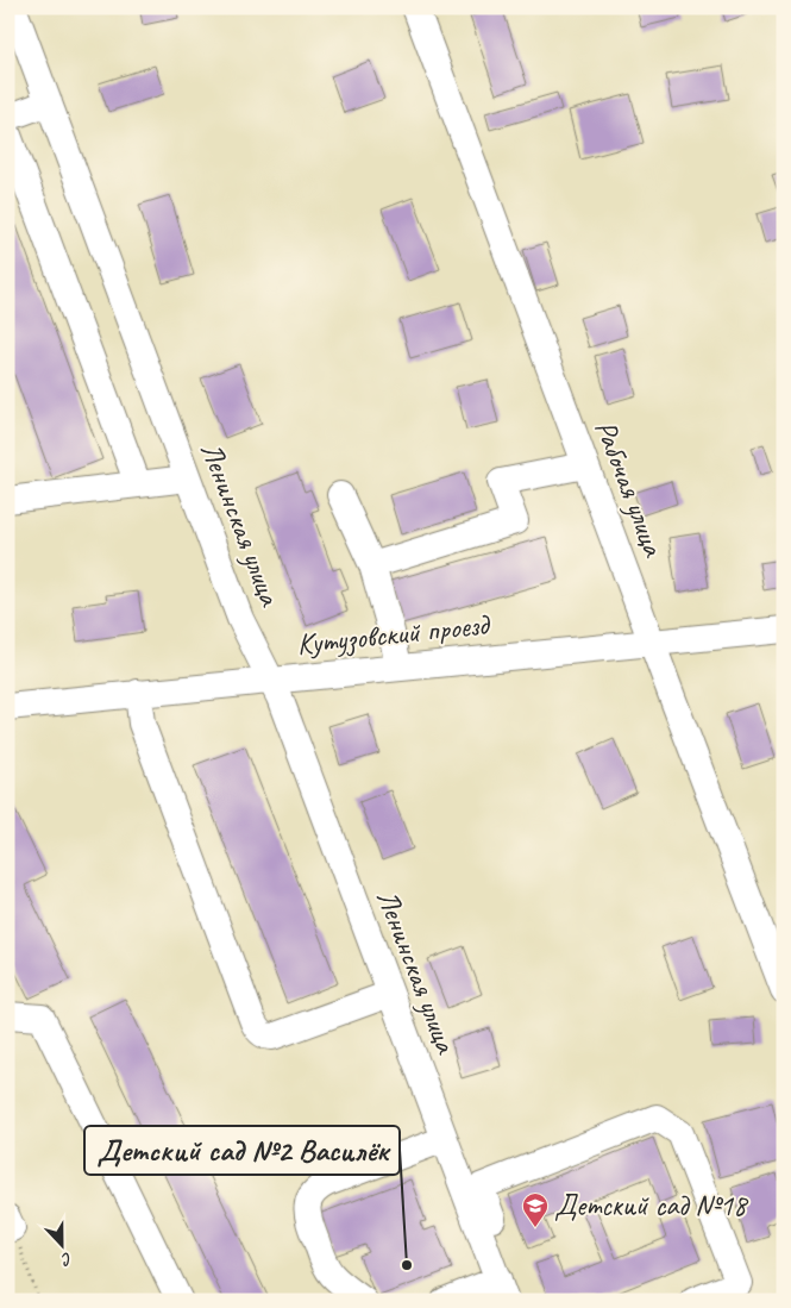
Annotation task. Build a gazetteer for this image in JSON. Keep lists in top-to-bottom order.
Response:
{
  "streets": {
    "street": ["Рабочая улица", "Ленинская улица", "Кутузовский проезд"]
  },
  "crossings": [
    ["Рабочая улица", "Кутузовский проезд"],
    ["Ленинская улица", "Кутузовский проезд"]
  ],
  "places": {
    "school or university": ["Детский сад №18"],
    "other": ["Детский сад №2 Василёк"]
  },
  "north": "bottom"
}
